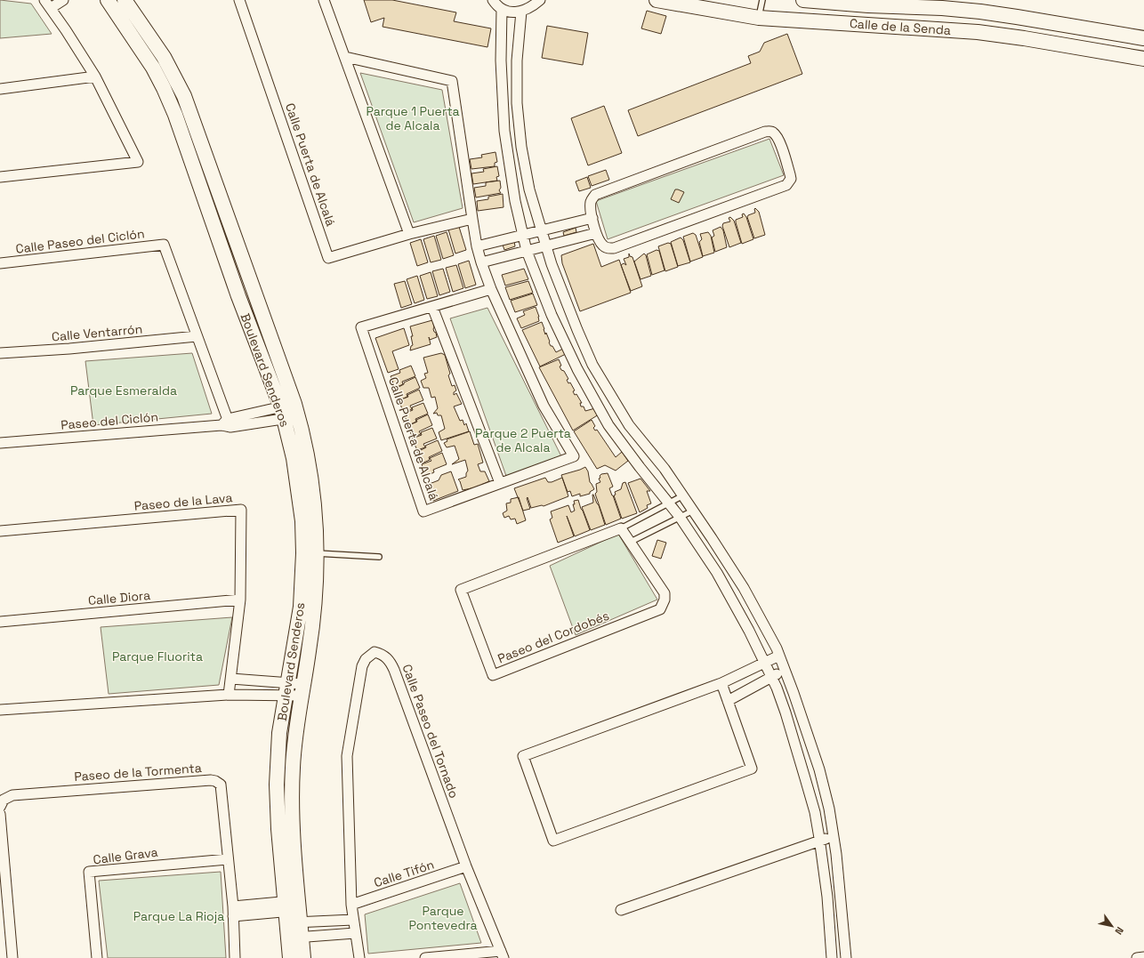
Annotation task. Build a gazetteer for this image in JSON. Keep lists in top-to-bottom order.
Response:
{
  "streets": {
    "main road": ["Calle de la Senda", "Boulevard Senderos"],
    "street": [
      "Calle Puerta de Alcalá",
      "Calle Paseo del Ciclón",
      "Calle Ventarrón",
      "Paseo del Ciclón",
      "Paseo de la Lava",
      "Calle Diora",
      "Paseo del Cordobés",
      "Calle Paseo del Tornado",
      "Paseo de la Tormenta",
      "Calle Grava",
      "Calle Tifón"
    ]
  },
  "crossings": [
    ["Calle Paseo del Ciclón", "Calle Ventarrón"],
    ["Boulevard Senderos", "Paseo del Ciclón"],
    ["Paseo de la Lava", "Calle Diora"],
    ["Calle Paseo del Tornado", "Calle Tifón"],
    ["Paseo de la Tormenta", "Calle Grava"]
  ],
  "parks": [
    "Parque 1 Puerta de Alcala",
    "Parque Esmeralda",
    "Parque 2 Puerta de Alcala",
    "Parque Fluorita",
    "Parque Pontevedra",
    "Parque La Rioja"
  ],
  "north": "bottom right"
}
